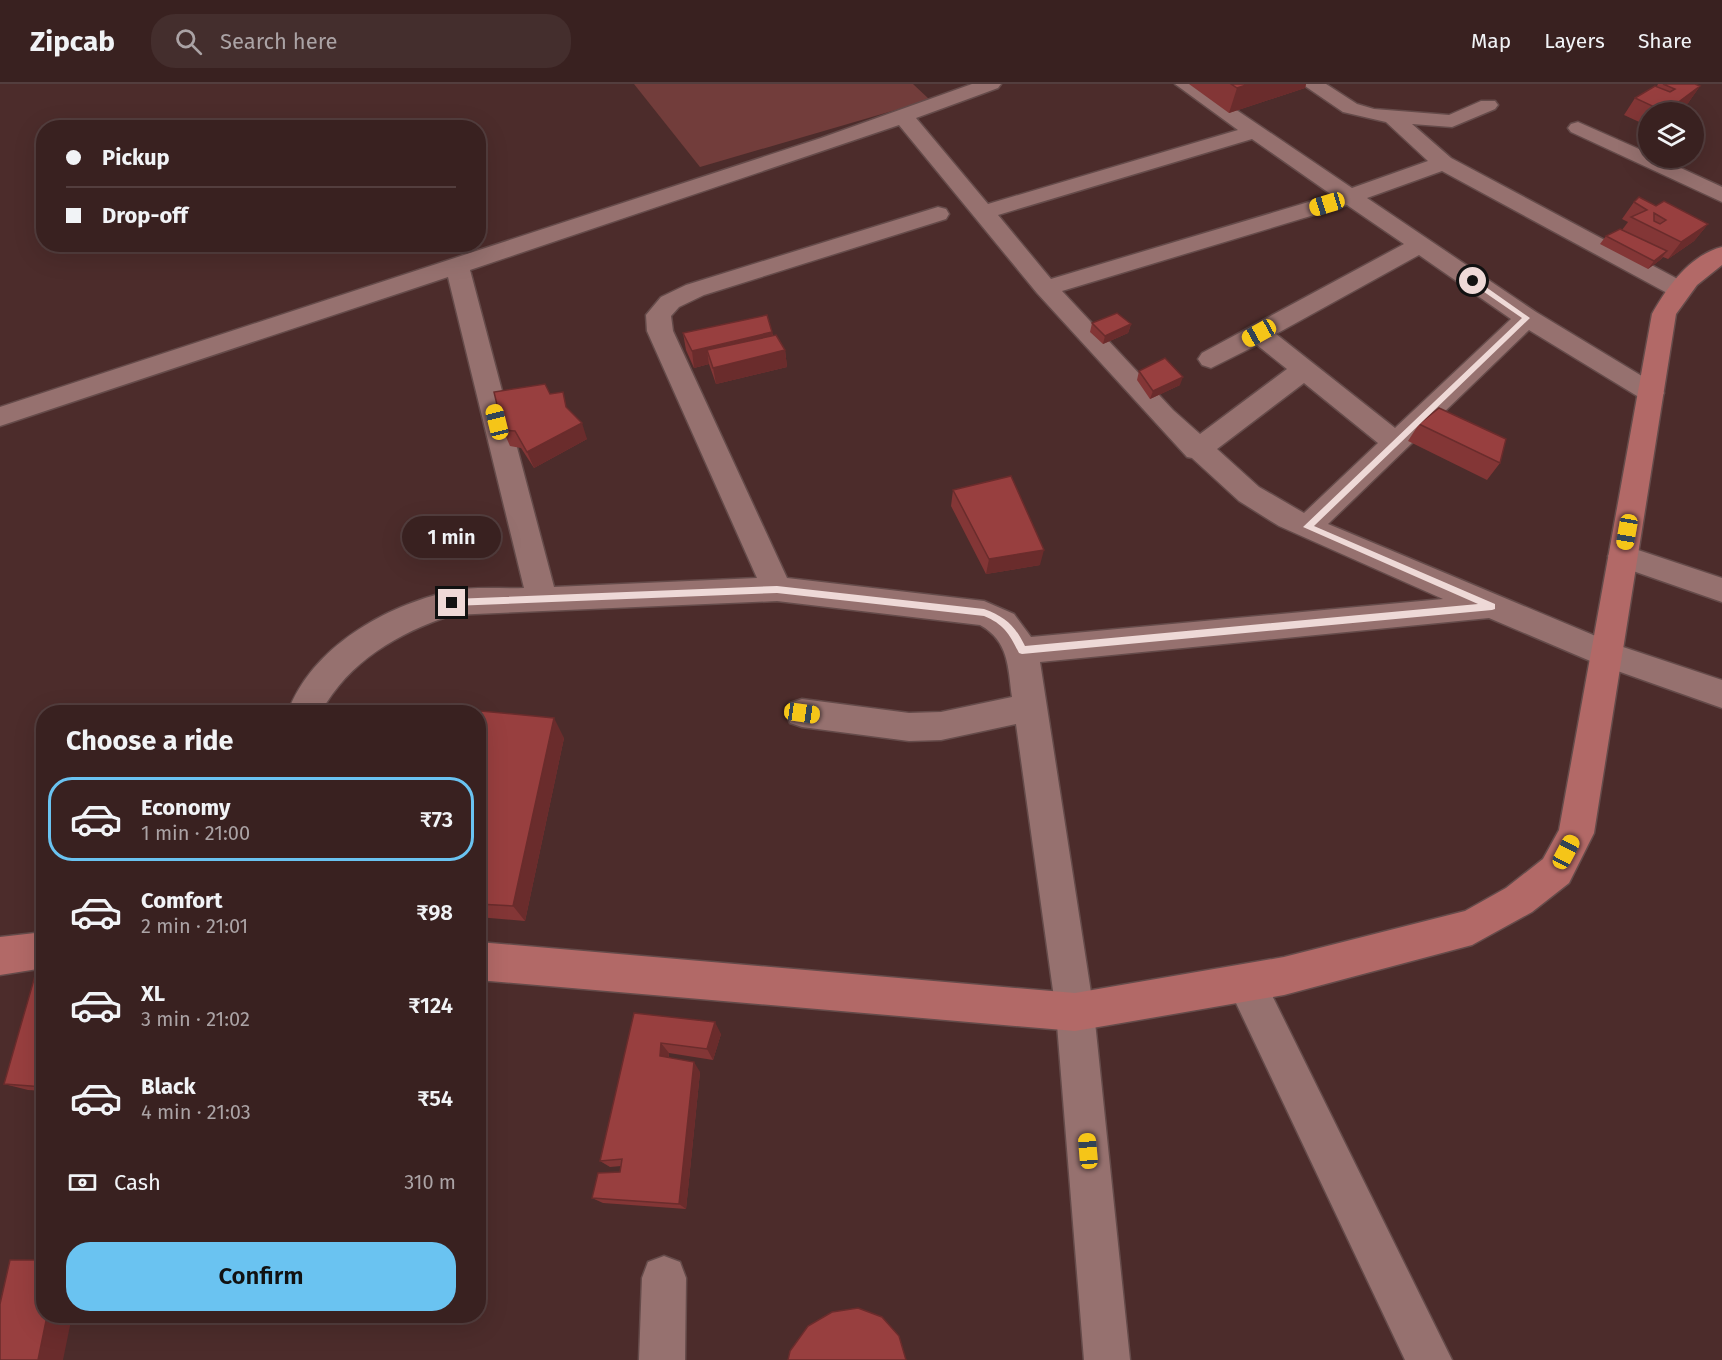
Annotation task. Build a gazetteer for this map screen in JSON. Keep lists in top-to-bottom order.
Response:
{
  "page": {
    "header": "Zipcab",
    "search": "Search here",
    "nav": ["Map", "Layers", "Share"],
    "banner": ["Pickup", "Drop-off"],
    "bubble": "1 min",
    "heading": "Choose a ride",
    "list": [
      {
        "name": "Economy",
        "note": "1 min · 21:00",
        "value": "₹73"
      },
      {
        "name": "Comfort",
        "note": "2 min · 21:01",
        "value": "₹98"
      },
      {
        "name": "XL",
        "note": "3 min · 21:02",
        "value": "₹124"
      },
      {
        "name": "Black",
        "note": "4 min · 21:03",
        "value": "₹54"
      }
    ],
    "pay": ["Cash", "310 m"],
    "buttons": "Confirm"
  }
}
